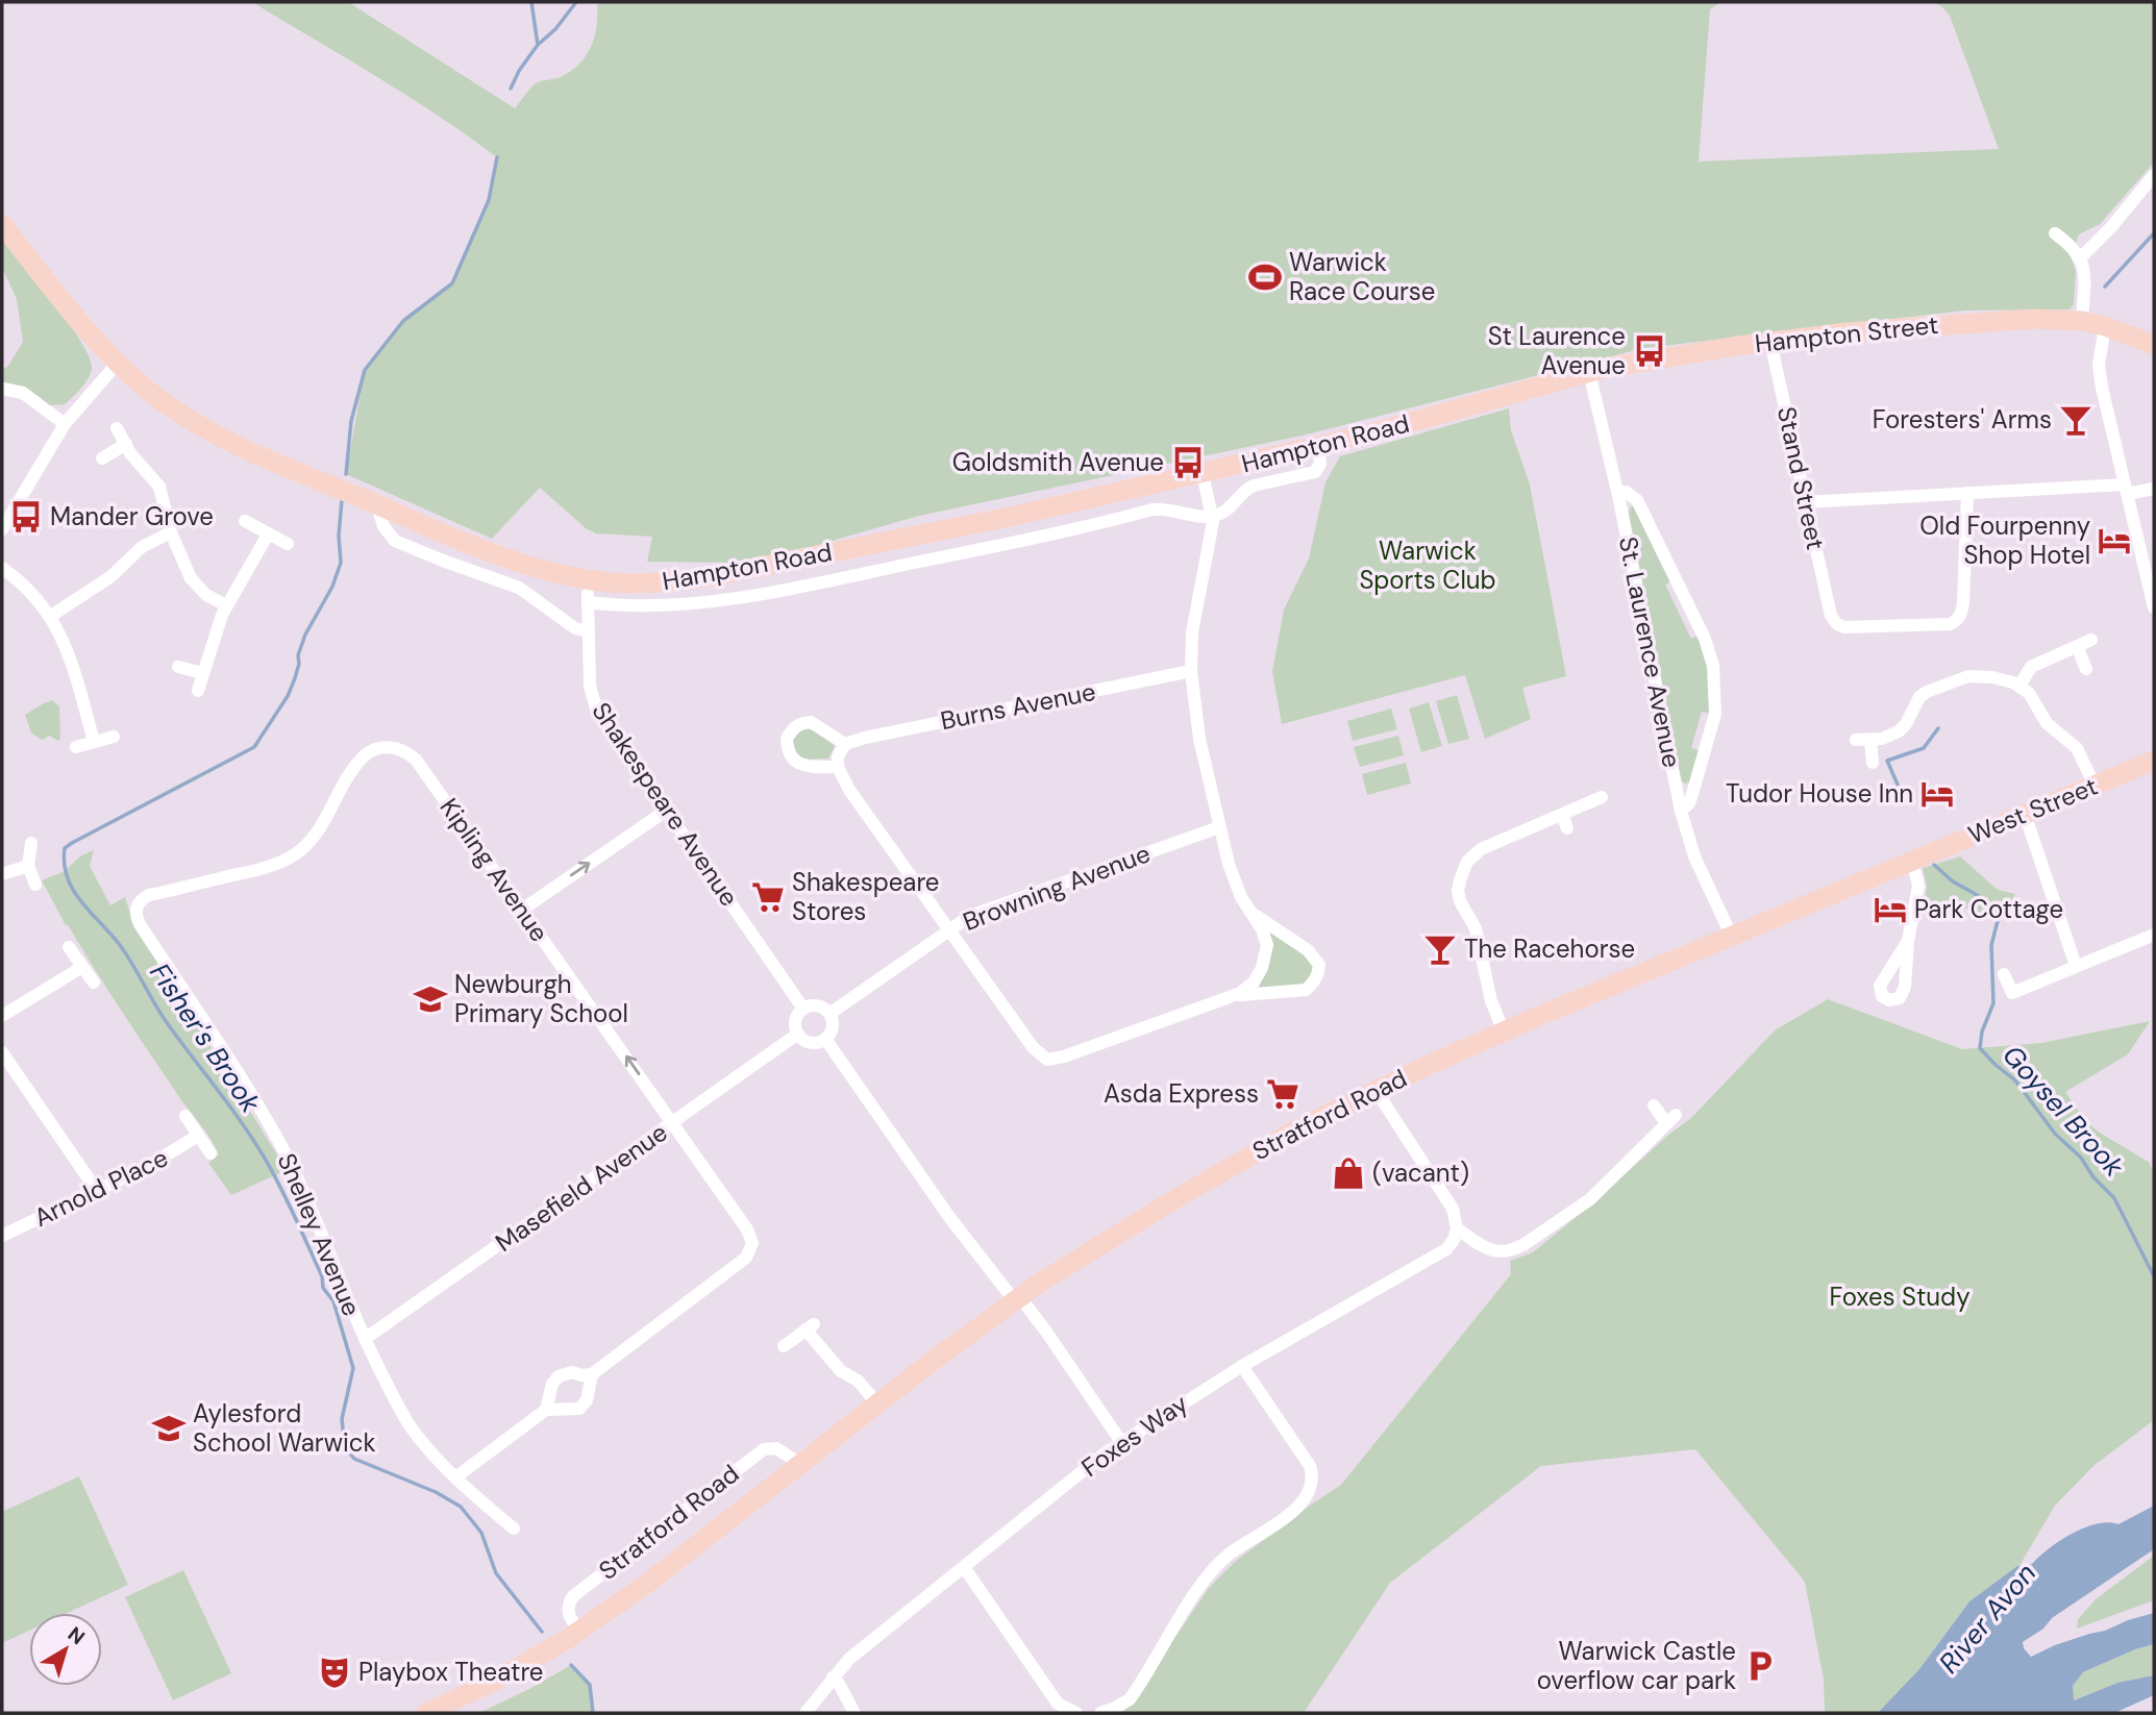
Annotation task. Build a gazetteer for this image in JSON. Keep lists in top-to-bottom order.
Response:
{
  "streets": {
    "main road": [
      "Hampton Street",
      "Hampton Road",
      "West Street",
      "Stratford Road"
    ],
    "street": [
      "Stand Street",
      "St. Laurence Avenue",
      "Burns Avenue",
      "Shakespeare Avenue",
      "Kipling Avenue",
      "Browning Avenue",
      "Arnold Place",
      "Masefield Avenue",
      "Shelley Avenue",
      "Foxes Way"
    ]
  },
  "crossings": [
    ["Hampton Street", "Hampton Road"],
    ["Hampton Street", "Stand Street"],
    ["Hampton Street", "St. Laurence Avenue"],
    ["Hampton Road", "St. Laurence Avenue"],
    ["Hampton Road", "Shakespeare Avenue"],
    ["St. Laurence Avenue", "Stratford Road"],
    ["Shakespeare Avenue", "Browning Avenue"],
    ["Shakespeare Avenue", "Masefield Avenue"],
    ["West Street", "Stratford Road"],
    ["Kipling Avenue", "Masefield Avenue"],
    ["Kipling Avenue", "Shelley Avenue"],
    ["Browning Avenue", "Masefield Avenue"],
    ["Masefield Avenue", "Shelley Avenue"]
  ],
  "water": ["Fisher's Brook", "Goysel Brook", "River Avon"],
  "parks": ["Warwick Sports Club", "Foxes Study"],
  "places": {
    "sports": ["Warwick Race Course"],
    "bus stop": ["St Laurence Avenue", "Goldsmith Avenue", "Mander Grove"],
    "bar": ["Foresters' Arms", "The Racehorse"],
    "hotel": ["Old Fourpenny Shop Hotel", "Tudor House Inn", "Park Cottage"],
    "supermarket": ["Shakespeare Stores", "Asda Express"],
    "school or university": ["Newburgh Primary School", "Aylesford School Warwick"],
    "shop": ["(vacant)"],
    "parking": ["Warwick Castle overflow car park"],
    "theatre": ["Playbox Theatre"]
  },
  "north": "top right"
}
